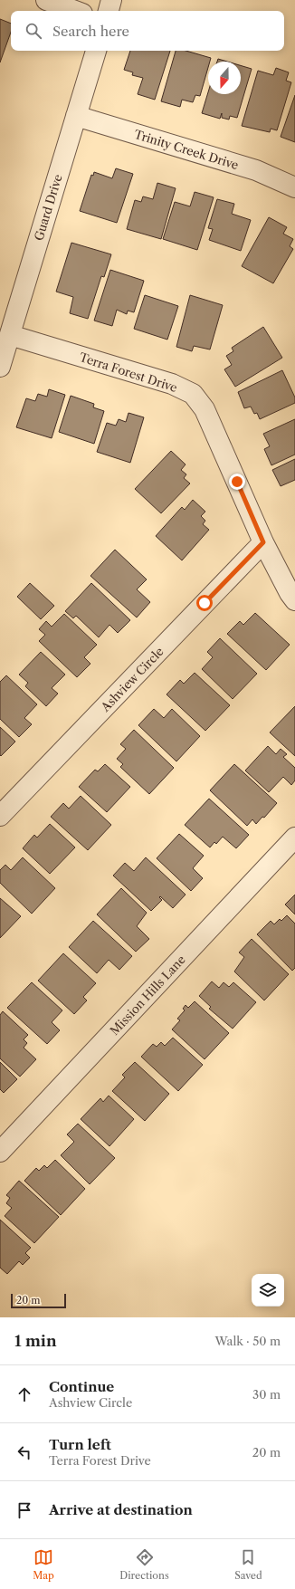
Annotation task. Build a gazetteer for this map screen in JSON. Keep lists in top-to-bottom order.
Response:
{
  "streets": {
    "street": [
      "Trinity Creek Drive",
      "Guard Drive",
      "Terra Forest Drive",
      "Ashview Circle",
      "Mission Hills Lane"
    ]
  },
  "crossings": [
    ["Trinity Creek Drive", "Guard Drive"],
    ["Guard Drive", "Terra Forest Drive"],
    ["Terra Forest Drive", "Ashview Circle"]
  ],
  "scale_bar": "20 m",
  "north": "bottom",
  "page": {
    "search": "Search here",
    "scale": "20 m",
    "heading": ["1 min", "Walk · 50 m"],
    "list": [
      ["Continue", "Ashview Circle", "30 m"],
      ["Turn left", "Terra Forest Drive", "20 m"],
      "Arrive at destination"
    ],
    "nav": ["Map", "Directions", "Saved"]
  }
}
